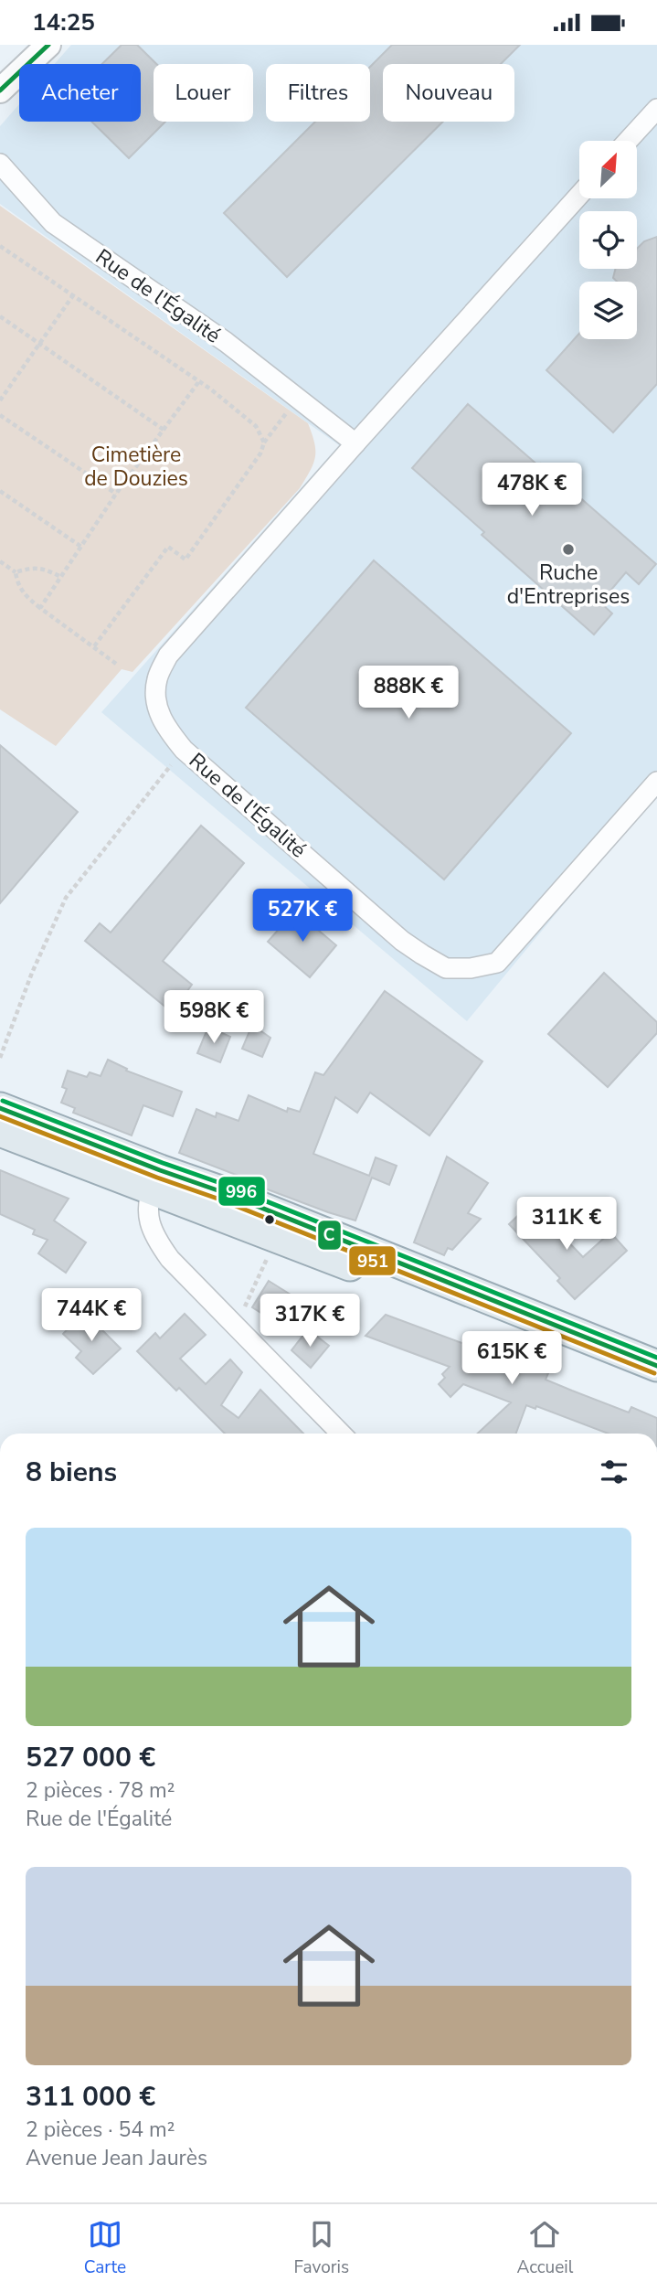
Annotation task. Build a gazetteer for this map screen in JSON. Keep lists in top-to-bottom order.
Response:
{
  "streets": {
    "street": ["Rue de l'Égalité"]
  },
  "parks": ["Cimetière de Douzies"],
  "places": ["Ruche d'Entreprises"],
  "lines": ["transit line C", "transit line 996", "transit line 951"],
  "north": "top right",
  "page": {
    "status": "14:25",
    "chip": [
      "Acheter",
      "Louer",
      "Filtres",
      "Nouveau"
    ],
    "price": [
      "478K €",
      "888K €",
      "527K €",
      "598K €",
      "311K €",
      "744K €",
      "317K €",
      "615K €"
    ],
    "heading": "8 biens",
    "list": [
      {
        "name": "527 000 €",
        "note": "2 pièces · 78 m² · Rue de l'Égalité"
      },
      {
        "name": "311 000 €",
        "note": "2 pièces · 54 m² · Avenue Jean Jaurès"
      }
    ],
    "tabs": ["Carte", "Favoris", "Accueil"]
  }
}
